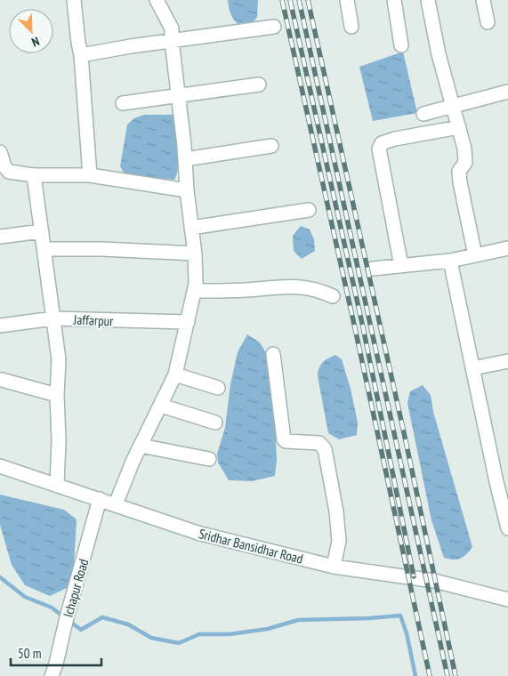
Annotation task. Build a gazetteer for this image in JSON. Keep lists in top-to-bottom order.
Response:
{
  "streets": {
    "street": ["Jaffarpur", "Sridhar Bansidhar Road", "Ichapur Road"]
  },
  "crossings": [
    ["Sridhar Bansidhar Road", "Ichapur Road"]
  ],
  "scale_bar": "50 m",
  "north": "bottom right"
}
